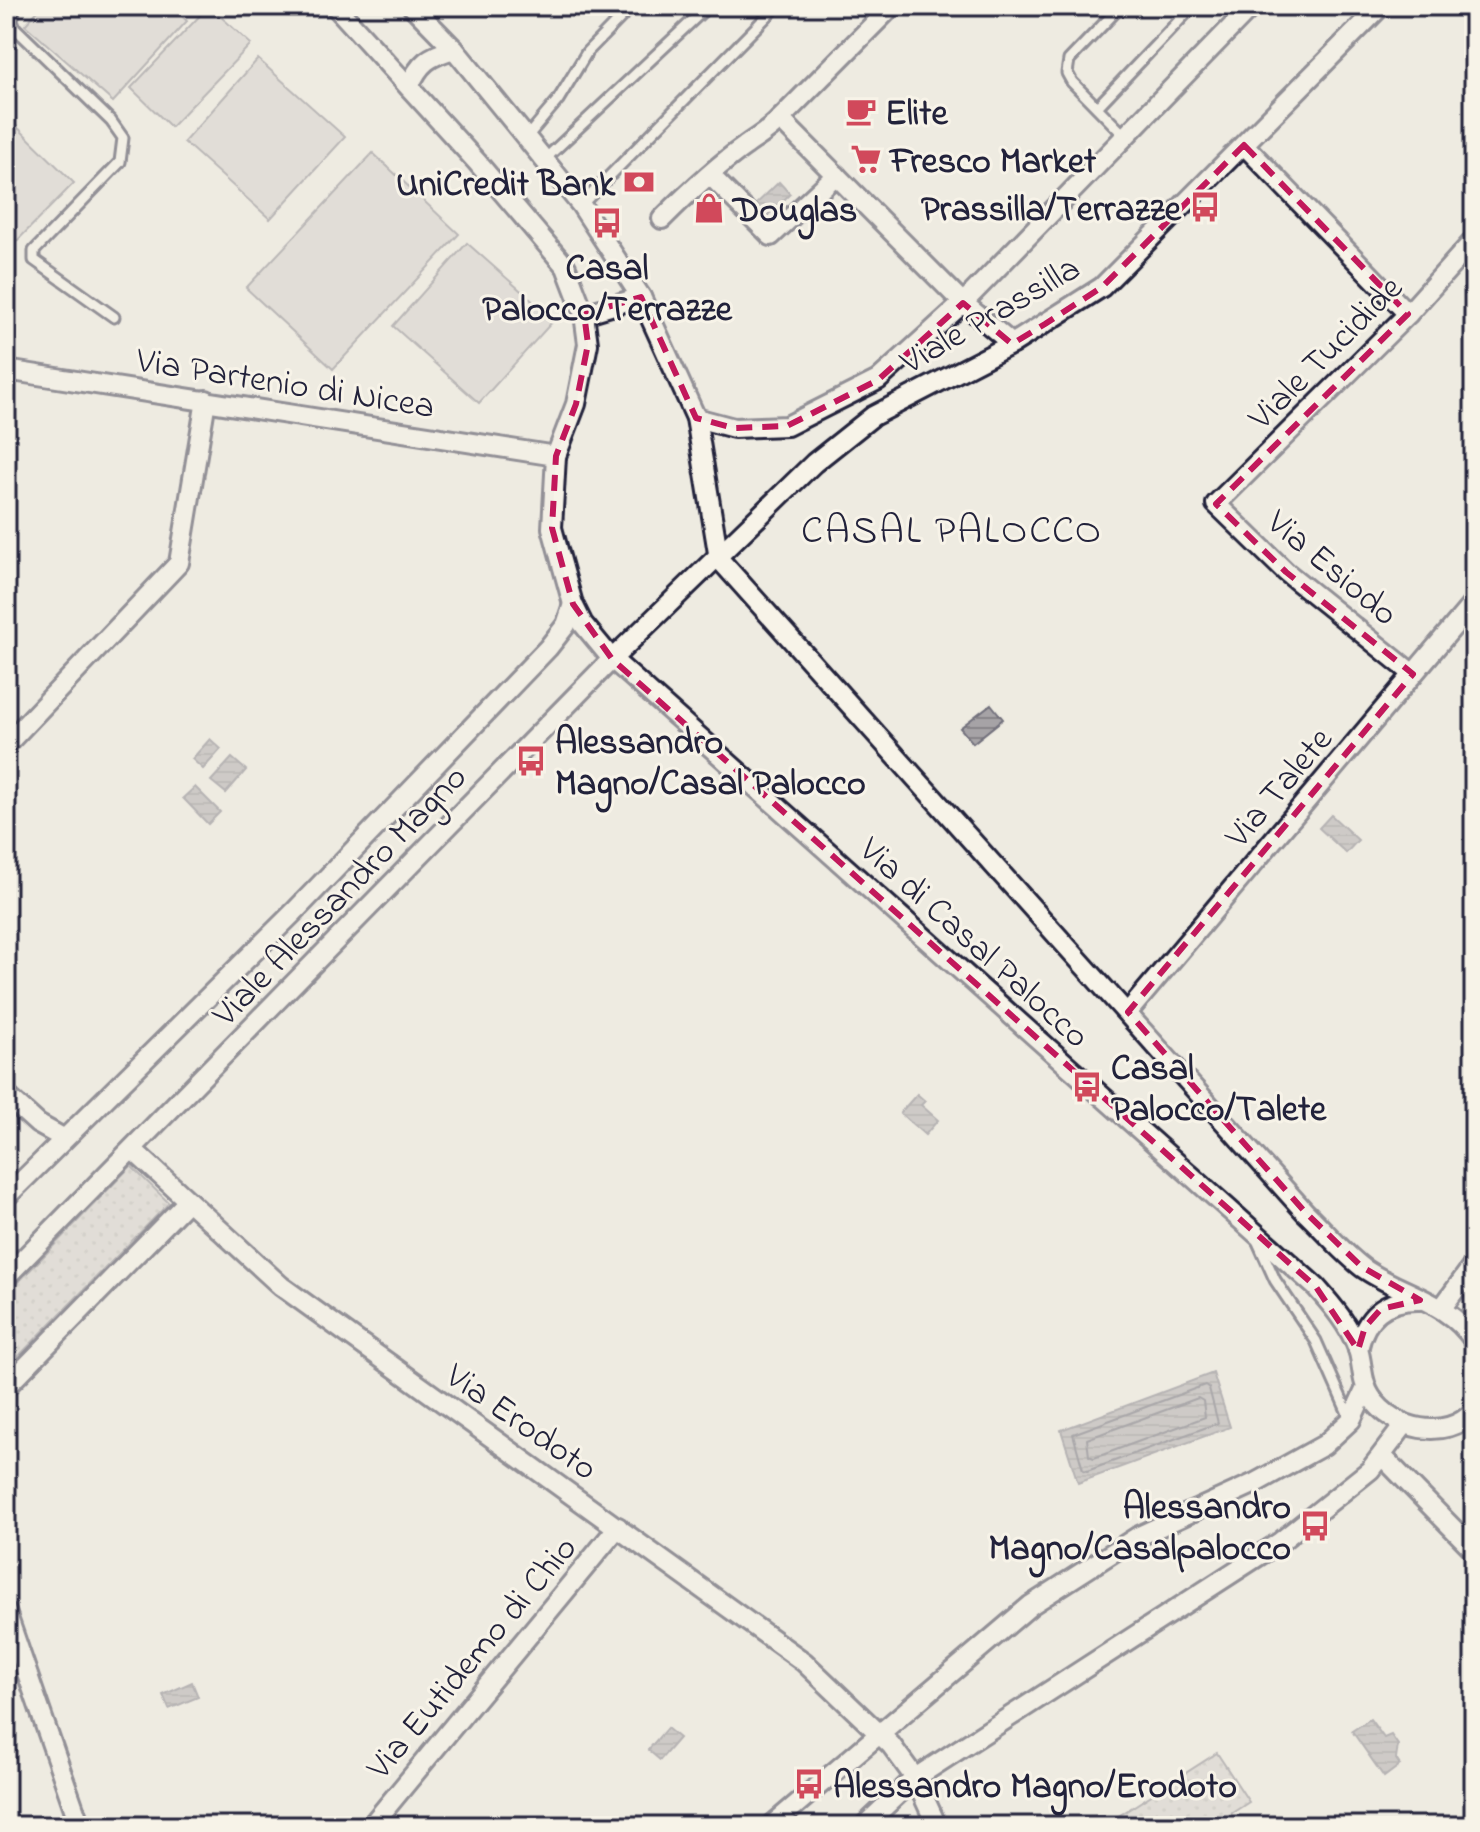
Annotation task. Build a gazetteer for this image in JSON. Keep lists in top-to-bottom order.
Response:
{
  "streets": {
    "street": [
      "Viale Prassilla",
      "Viale Tucidide",
      "Via Partenio di Nicea",
      "Via Esiodo",
      "Via Talete",
      "Viale Alessandro Magno",
      "Via di Casal Palocco",
      "Via Erodoto",
      "Via Eutidemo di Chio"
    ]
  },
  "crossings": [
    ["Viale Prassilla", "Viale Alessandro Magno"],
    ["Viale Prassilla", "Via di Casal Palocco"],
    ["Viale Tucidide", "Via Esiodo"],
    ["Via Partenio di Nicea", "Via di Casal Palocco"],
    ["Via Esiodo", "Via Talete"],
    ["Via Talete", "Via di Casal Palocco"],
    ["Viale Alessandro Magno", "Via di Casal Palocco"],
    ["Viale Alessandro Magno", "Via Erodoto"],
    ["Via Erodoto", "Via Eutidemo di Chio"]
  ],
  "districts": ["CASAL PALOCCO"],
  "places": {
    "cafe": ["Elite"],
    "supermarket": ["Fresco Market"],
    "bank": ["UniCredit Bank"],
    "bus stop": [
      "Prassilla/Terrazze",
      "Casal Palocco/Terrazze",
      "Alessandro Magno/Casal Palocco",
      "Casal Palocco/Talete",
      "Alessandro Magno/Casalpalocco",
      "Alessandro Magno/Erodoto"
    ],
    "shop": ["Douglas"]
  }
}
